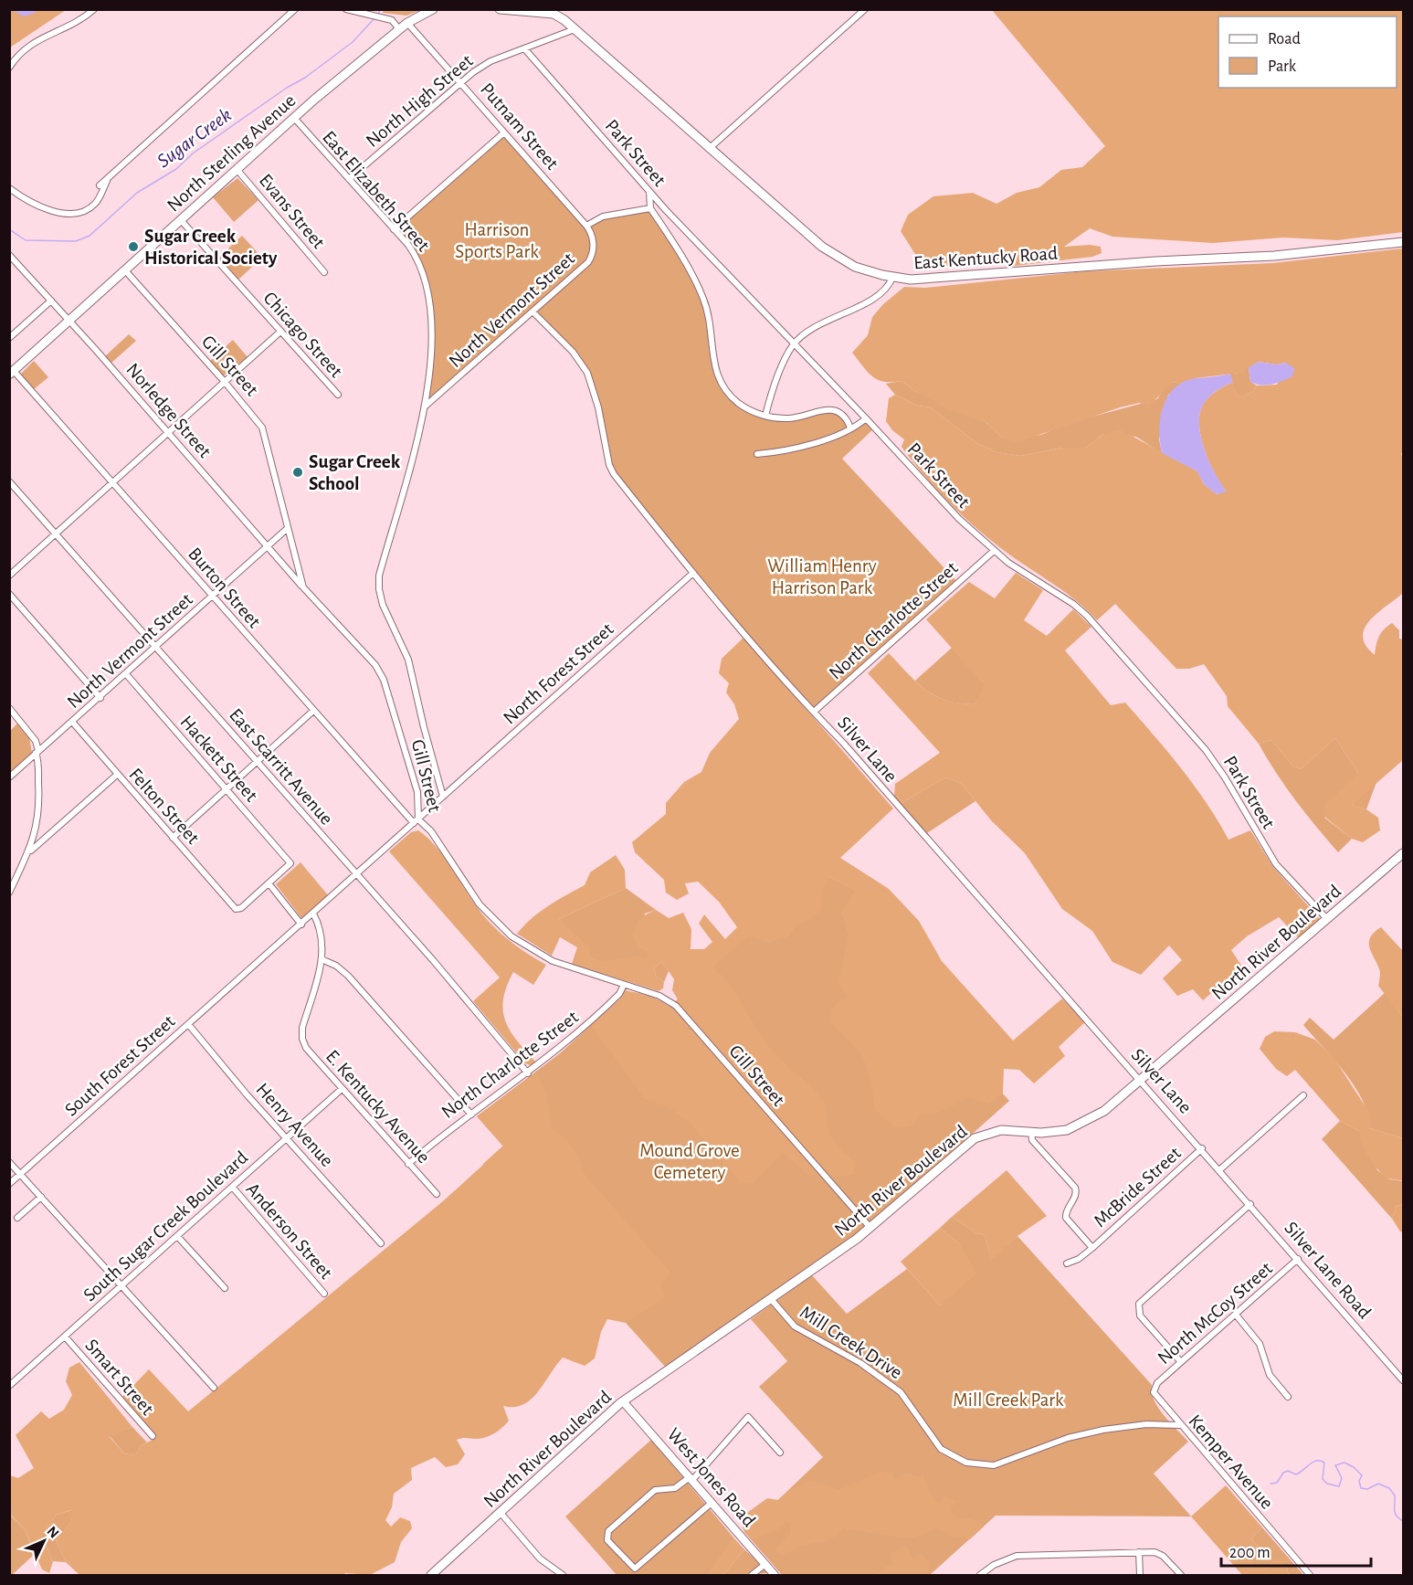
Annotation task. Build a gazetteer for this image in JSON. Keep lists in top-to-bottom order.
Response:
{
  "streets": {
    "main road": ["North Sterling Avenue", "East Kentucky Road", "North River Boulevard"],
    "street": [
      "North High Street",
      "Putnam Street",
      "Park Street",
      "East Elizabeth Street",
      "Evans Street",
      "North Vermont Street",
      "Chicago Street",
      "Gill Street",
      "Norledge Street",
      "Burton Street",
      "North Charlotte Street",
      "North Forest Street",
      "Silver Lane",
      "Hackett Street",
      "East Scarritt Avenue",
      "Felton Street",
      "South Forest Street",
      "E. Kentucky Avenue",
      "Henry Avenue",
      "McBride Street",
      "South Sugar Creek Boulevard",
      "Anderson Street",
      "Silver Lane Road",
      "North McCoy Street",
      "Mill Creek Drive",
      "Smart Street",
      "Kemper Avenue",
      "West Jones Road"
    ]
  },
  "crossings": [
    ["North High Street", "Putnam Street"],
    ["North High Street", "Park Street"],
    ["North High Street", "East Elizabeth Street"],
    ["North High Street", "East Kentucky Road"],
    ["Putnam Street", "North Sterling Avenue"],
    ["Putnam Street", "North Vermont Street"],
    ["North Sterling Avenue", "East Elizabeth Street"],
    ["North Sterling Avenue", "Evans Street"],
    ["North Sterling Avenue", "Chicago Street"],
    ["North Sterling Avenue", "Gill Street"],
    ["North Sterling Avenue", "Norledge Street"],
    ["North Sterling Avenue", "Burton Street"],
    ["Park Street", "North Charlotte Street"],
    ["Park Street", "North River Boulevard"],
    ["East Elizabeth Street", "North Vermont Street"],
    ["East Elizabeth Street", "North Forest Street"],
    ["North Vermont Street", "Gill Street"],
    ["North Vermont Street", "Norledge Street"],
    ["North Vermont Street", "Burton Street"],
    ["North Vermont Street", "Silver Lane"],
    ["North Vermont Street", "Hackett Street"],
    ["North Vermont Street", "East Scarritt Avenue"],
    ["North Vermont Street", "Felton Street"],
    ["Gill Street", "Norledge Street"],
    ["Gill Street", "Burton Street"],
    ["Gill Street", "North Charlotte Street"],
    ["Gill Street", "North Forest Street"],
    ["Gill Street", "North River Boulevard"],
    ["Burton Street", "North Forest Street"],
    ["North Charlotte Street", "Silver Lane"],
    ["North Charlotte Street", "East Scarritt Avenue"],
    ["North Charlotte Street", "E. Kentucky Avenue"],
    ["North Forest Street", "Silver Lane"],
    ["Silver Lane", "North River Boulevard"],
    ["Silver Lane", "McBride Street"],
    ["Silver Lane", "Silver Lane Road"],
    ["Hackett Street", "Felton Street"],
    ["North River Boulevard", "Mill Creek Drive"],
    ["North River Boulevard", "West Jones Road"],
    ["South Forest Street", "Henry Avenue"],
    ["E. Kentucky Avenue", "South Sugar Creek Boulevard"],
    ["Henry Avenue", "South Sugar Creek Boulevard"],
    ["South Sugar Creek Boulevard", "Anderson Street"],
    ["South Sugar Creek Boulevard", "Smart Street"],
    ["Silver Lane Road", "North McCoy Street"],
    ["North McCoy Street", "Kemper Avenue"],
    ["Mill Creek Drive", "Kemper Avenue"]
  ],
  "water": ["Sugar Creek"],
  "parks": [
    "Harrison Sports Park",
    "William Henry Harrison Park",
    "Mound Grove Cemetery",
    "Mill Creek Park"
  ],
  "places": ["Sugar Creek Historical Society", "Sugar Creek School"],
  "legend": ["Road", "Park"],
  "scale_bar": "200 m",
  "north": "top right"
}
